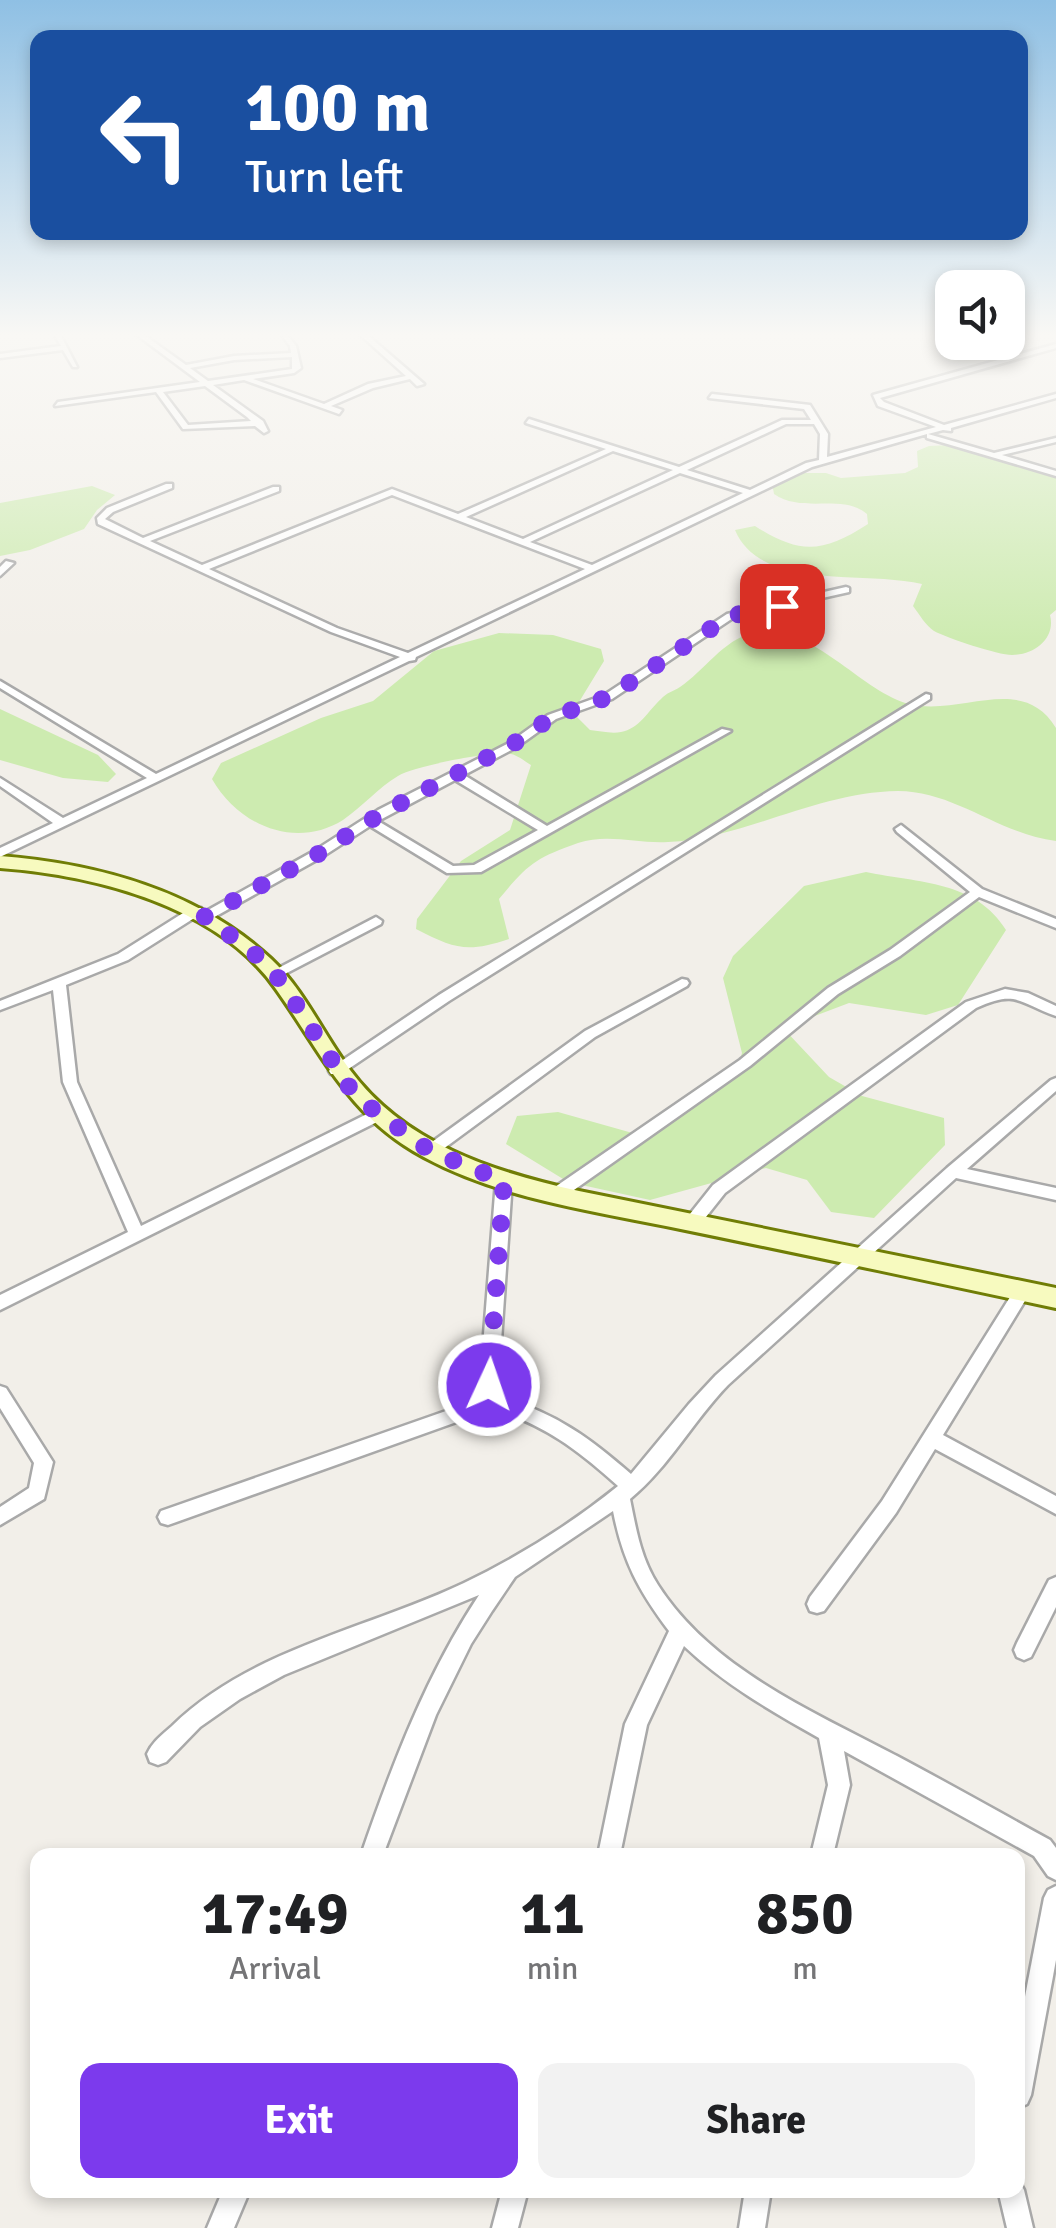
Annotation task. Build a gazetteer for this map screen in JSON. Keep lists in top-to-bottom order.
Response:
{
  "page": {
    "turn": ["100 m", "Turn left"],
    "eta": [
      "17:49",
      "Arrival",
      "11",
      "min",
      "850",
      "m"
    ],
    "buttons": ["Exit", "Share"]
  }
}
